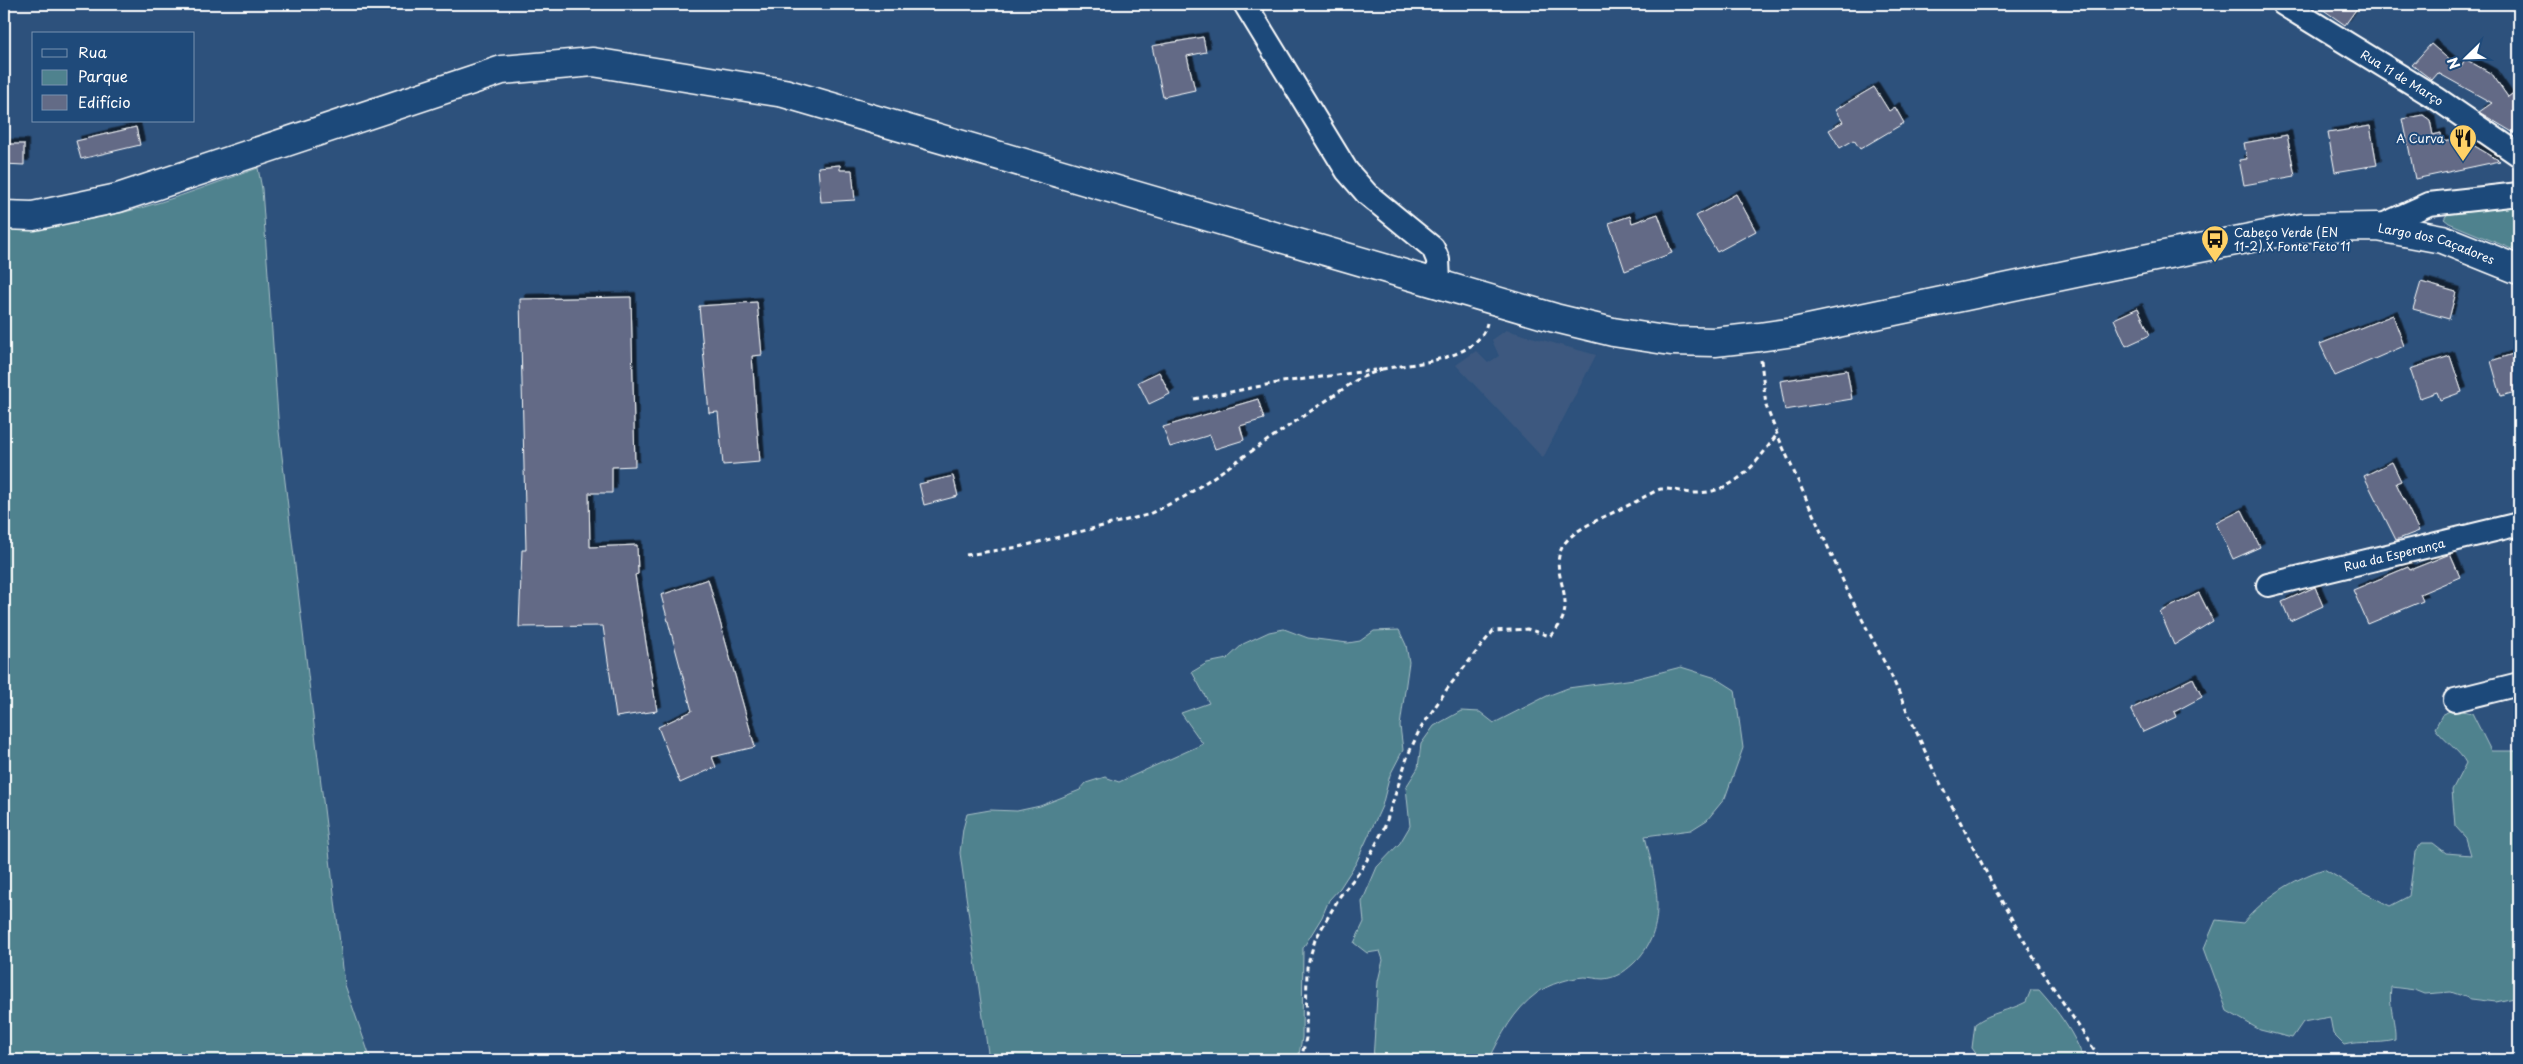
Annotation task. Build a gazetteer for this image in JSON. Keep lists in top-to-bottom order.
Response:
{
  "streets": {
    "main road": ["Largo dos Caçadores"],
    "street": ["Rua 11 de Março", "Rua da Esperança"]
  },
  "places": {
    "restaurant": ["A Curva"],
    "bus stop": ["Cabeço Verde (EN 11-2) X Fonte Feto 11"]
  },
  "legend": ["Rua", "Parque", "Edifício"],
  "north": "bottom left"
}
